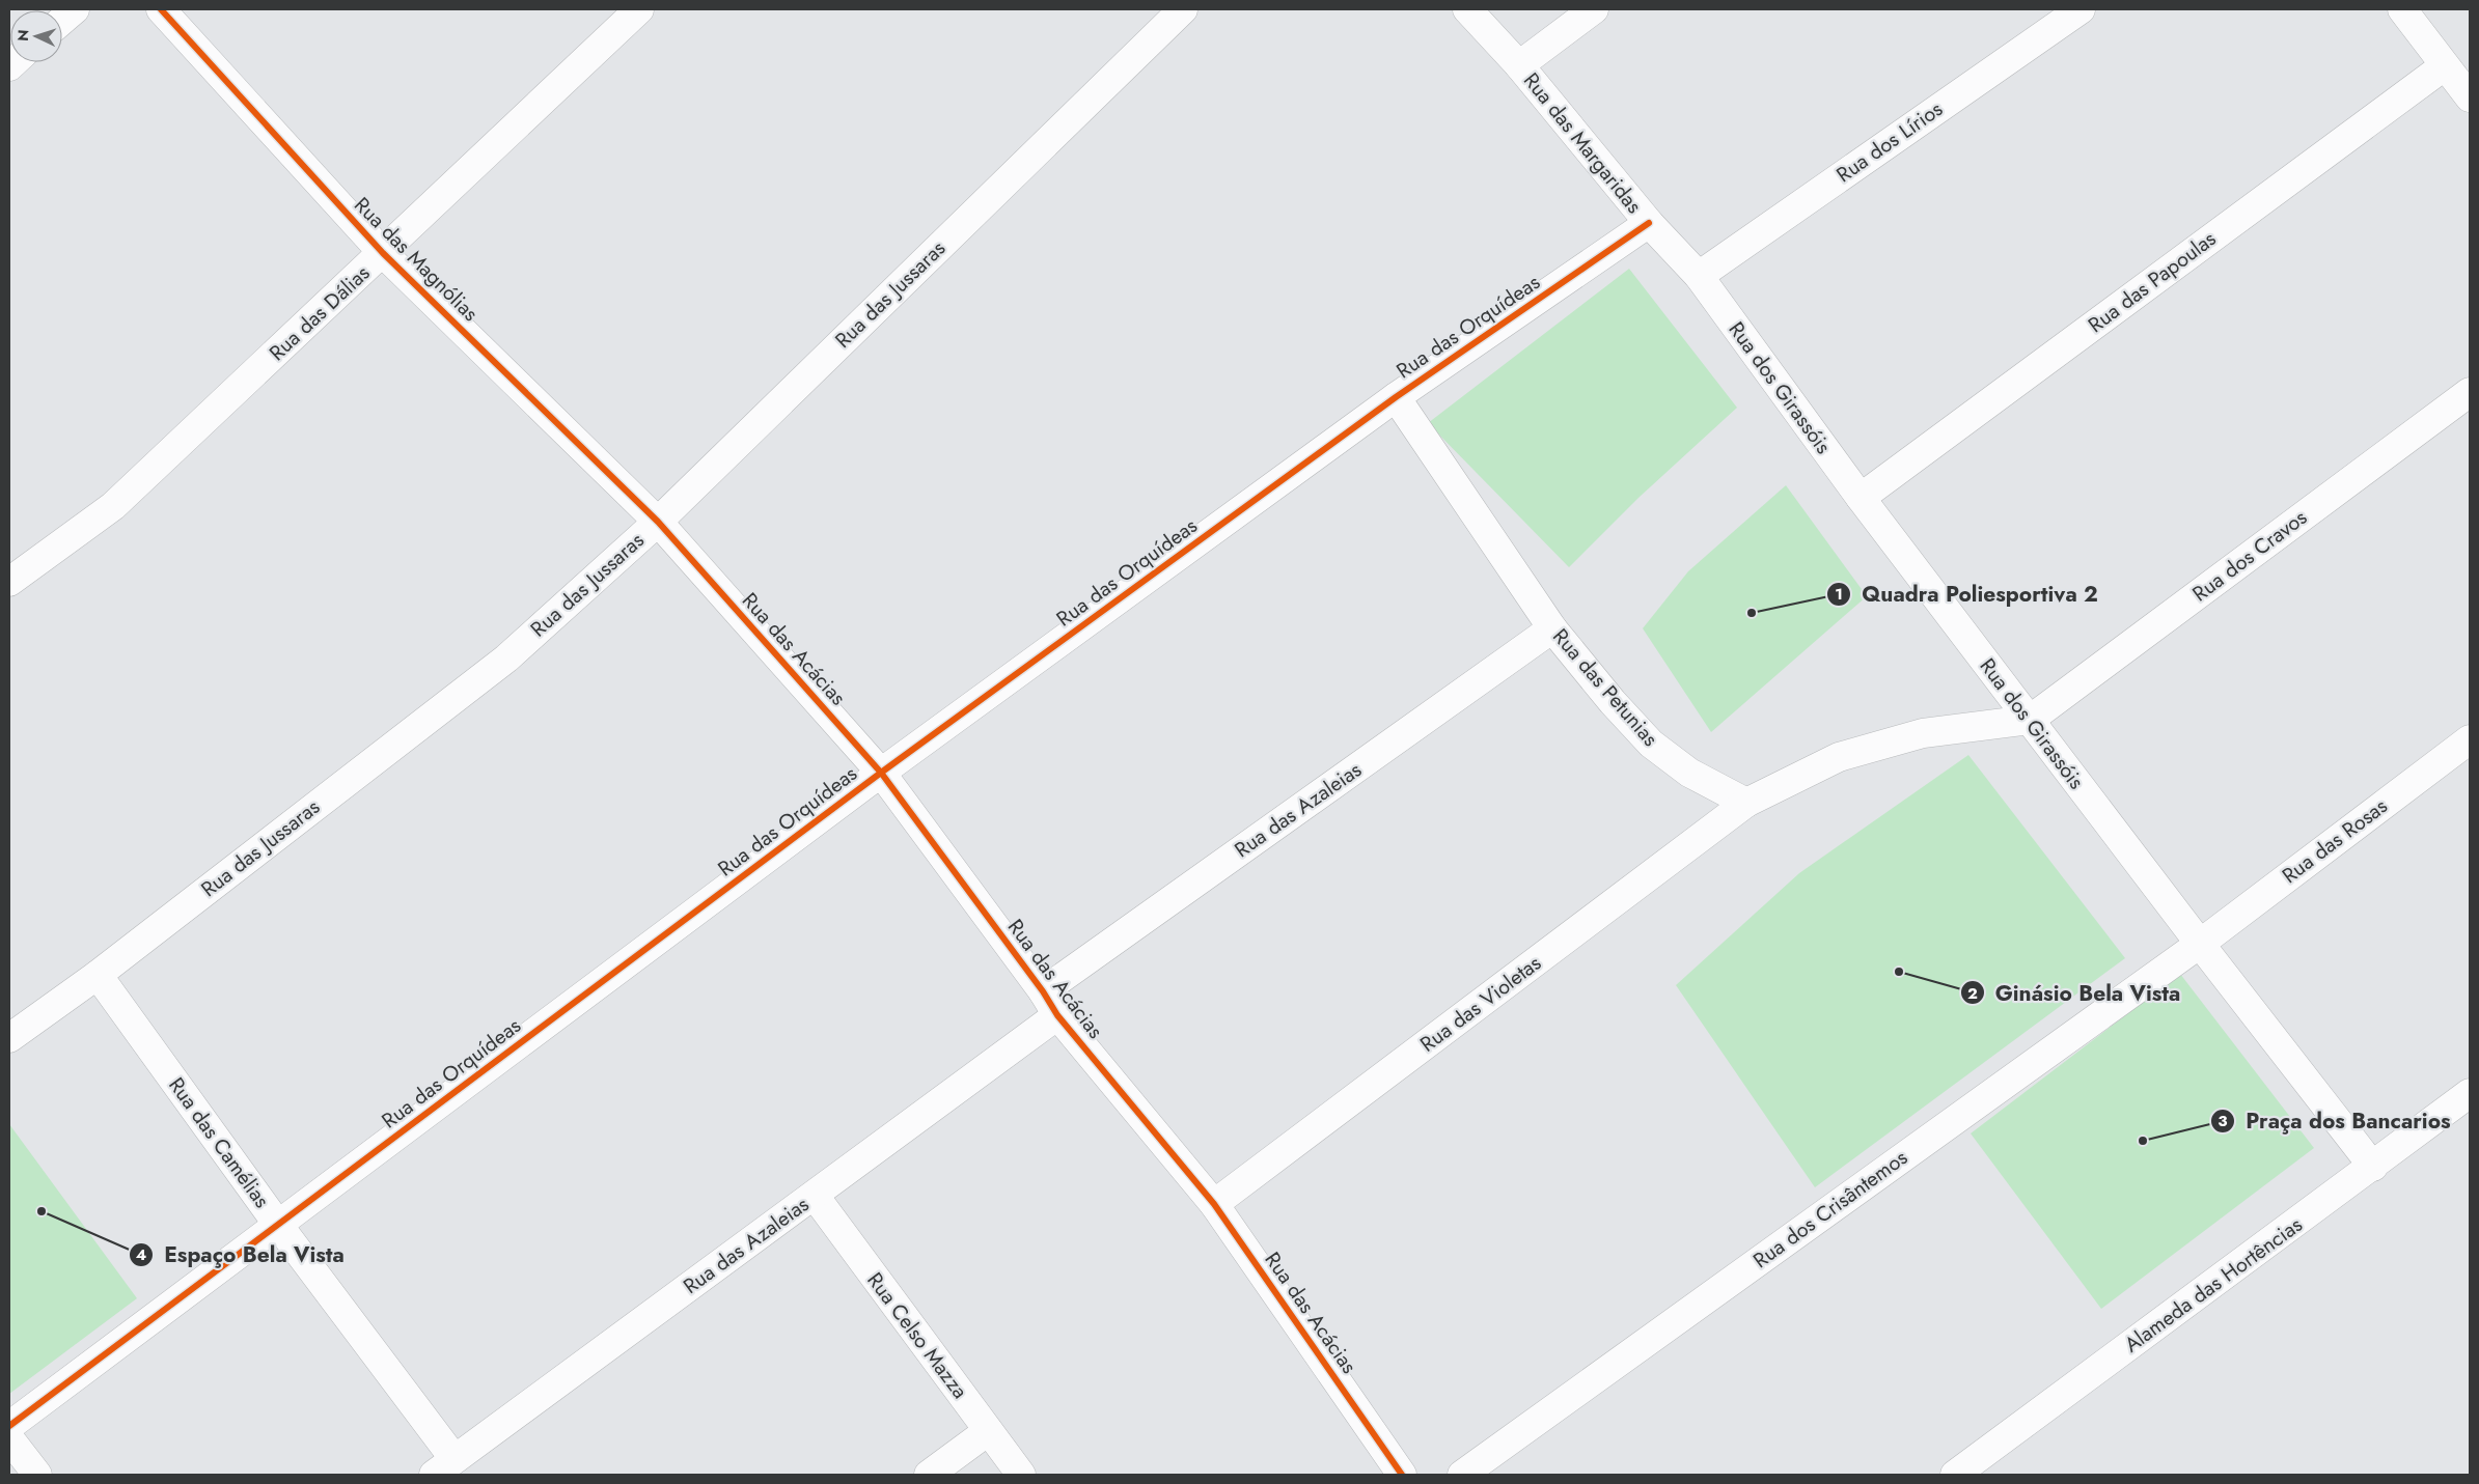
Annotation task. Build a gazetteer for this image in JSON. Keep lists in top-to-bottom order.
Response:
{
  "streets": {
    "street": [
      "Rua dos Lírios",
      "Rua das Margaridas",
      "Rua das Magnólias",
      "Rua das Papoulas",
      "Rua das Jussaras",
      "Rua das Dálias",
      "Rua das Orquídeas",
      "Rua dos Girassóis",
      "Rua dos Cravos",
      "Rua das Acácias",
      "Rua das Petunias",
      "Rua das Azaleias",
      "Rua das Rosas",
      "Rua das Violetas",
      "Rua das Camélias",
      "Rua dos Crisântemos",
      "Alameda das Hortências",
      "Rua Celso Mazza"
    ]
  },
  "crossings": [
    ["Rua dos Lírios", "Rua das Margaridas"],
    ["Rua dos Lírios", "Rua dos Girassóis"],
    ["Rua das Margaridas", "Rua das Orquídeas"],
    ["Rua das Margaridas", "Rua dos Girassóis"],
    ["Rua das Magnólias", "Rua das Jussaras"],
    ["Rua das Magnólias", "Rua das Dálias"],
    ["Rua das Magnólias", "Rua das Acácias"],
    ["Rua das Papoulas", "Rua dos Girassóis"],
    ["Rua das Jussaras", "Rua das Acácias"],
    ["Rua das Jussaras", "Rua das Camélias"],
    ["Rua das Orquídeas", "Rua das Acácias"],
    ["Rua das Orquídeas", "Rua das Petunias"],
    ["Rua das Orquídeas", "Rua das Camélias"],
    ["Rua dos Girassóis", "Rua dos Cravos"],
    ["Rua dos Girassóis", "Rua das Rosas"],
    ["Rua dos Girassóis", "Rua dos Crisântemos"],
    ["Rua dos Girassóis", "Alameda das Hortências"],
    ["Rua das Acácias", "Rua das Azaleias"],
    ["Rua das Acácias", "Rua das Violetas"],
    ["Rua das Petunias", "Rua das Azaleias"],
    ["Rua das Petunias", "Rua das Violetas"],
    ["Rua das Azaleias", "Rua das Camélias"],
    ["Rua das Azaleias", "Rua Celso Mazza"],
    ["Rua das Rosas", "Rua dos Crisântemos"]
  ],
  "places": [
    "Quadra Poliesportiva 2",
    "Ginásio Bela Vista",
    "Praça dos Bancarios",
    "Espaço Bela Vista"
  ],
  "north": "left"
}
